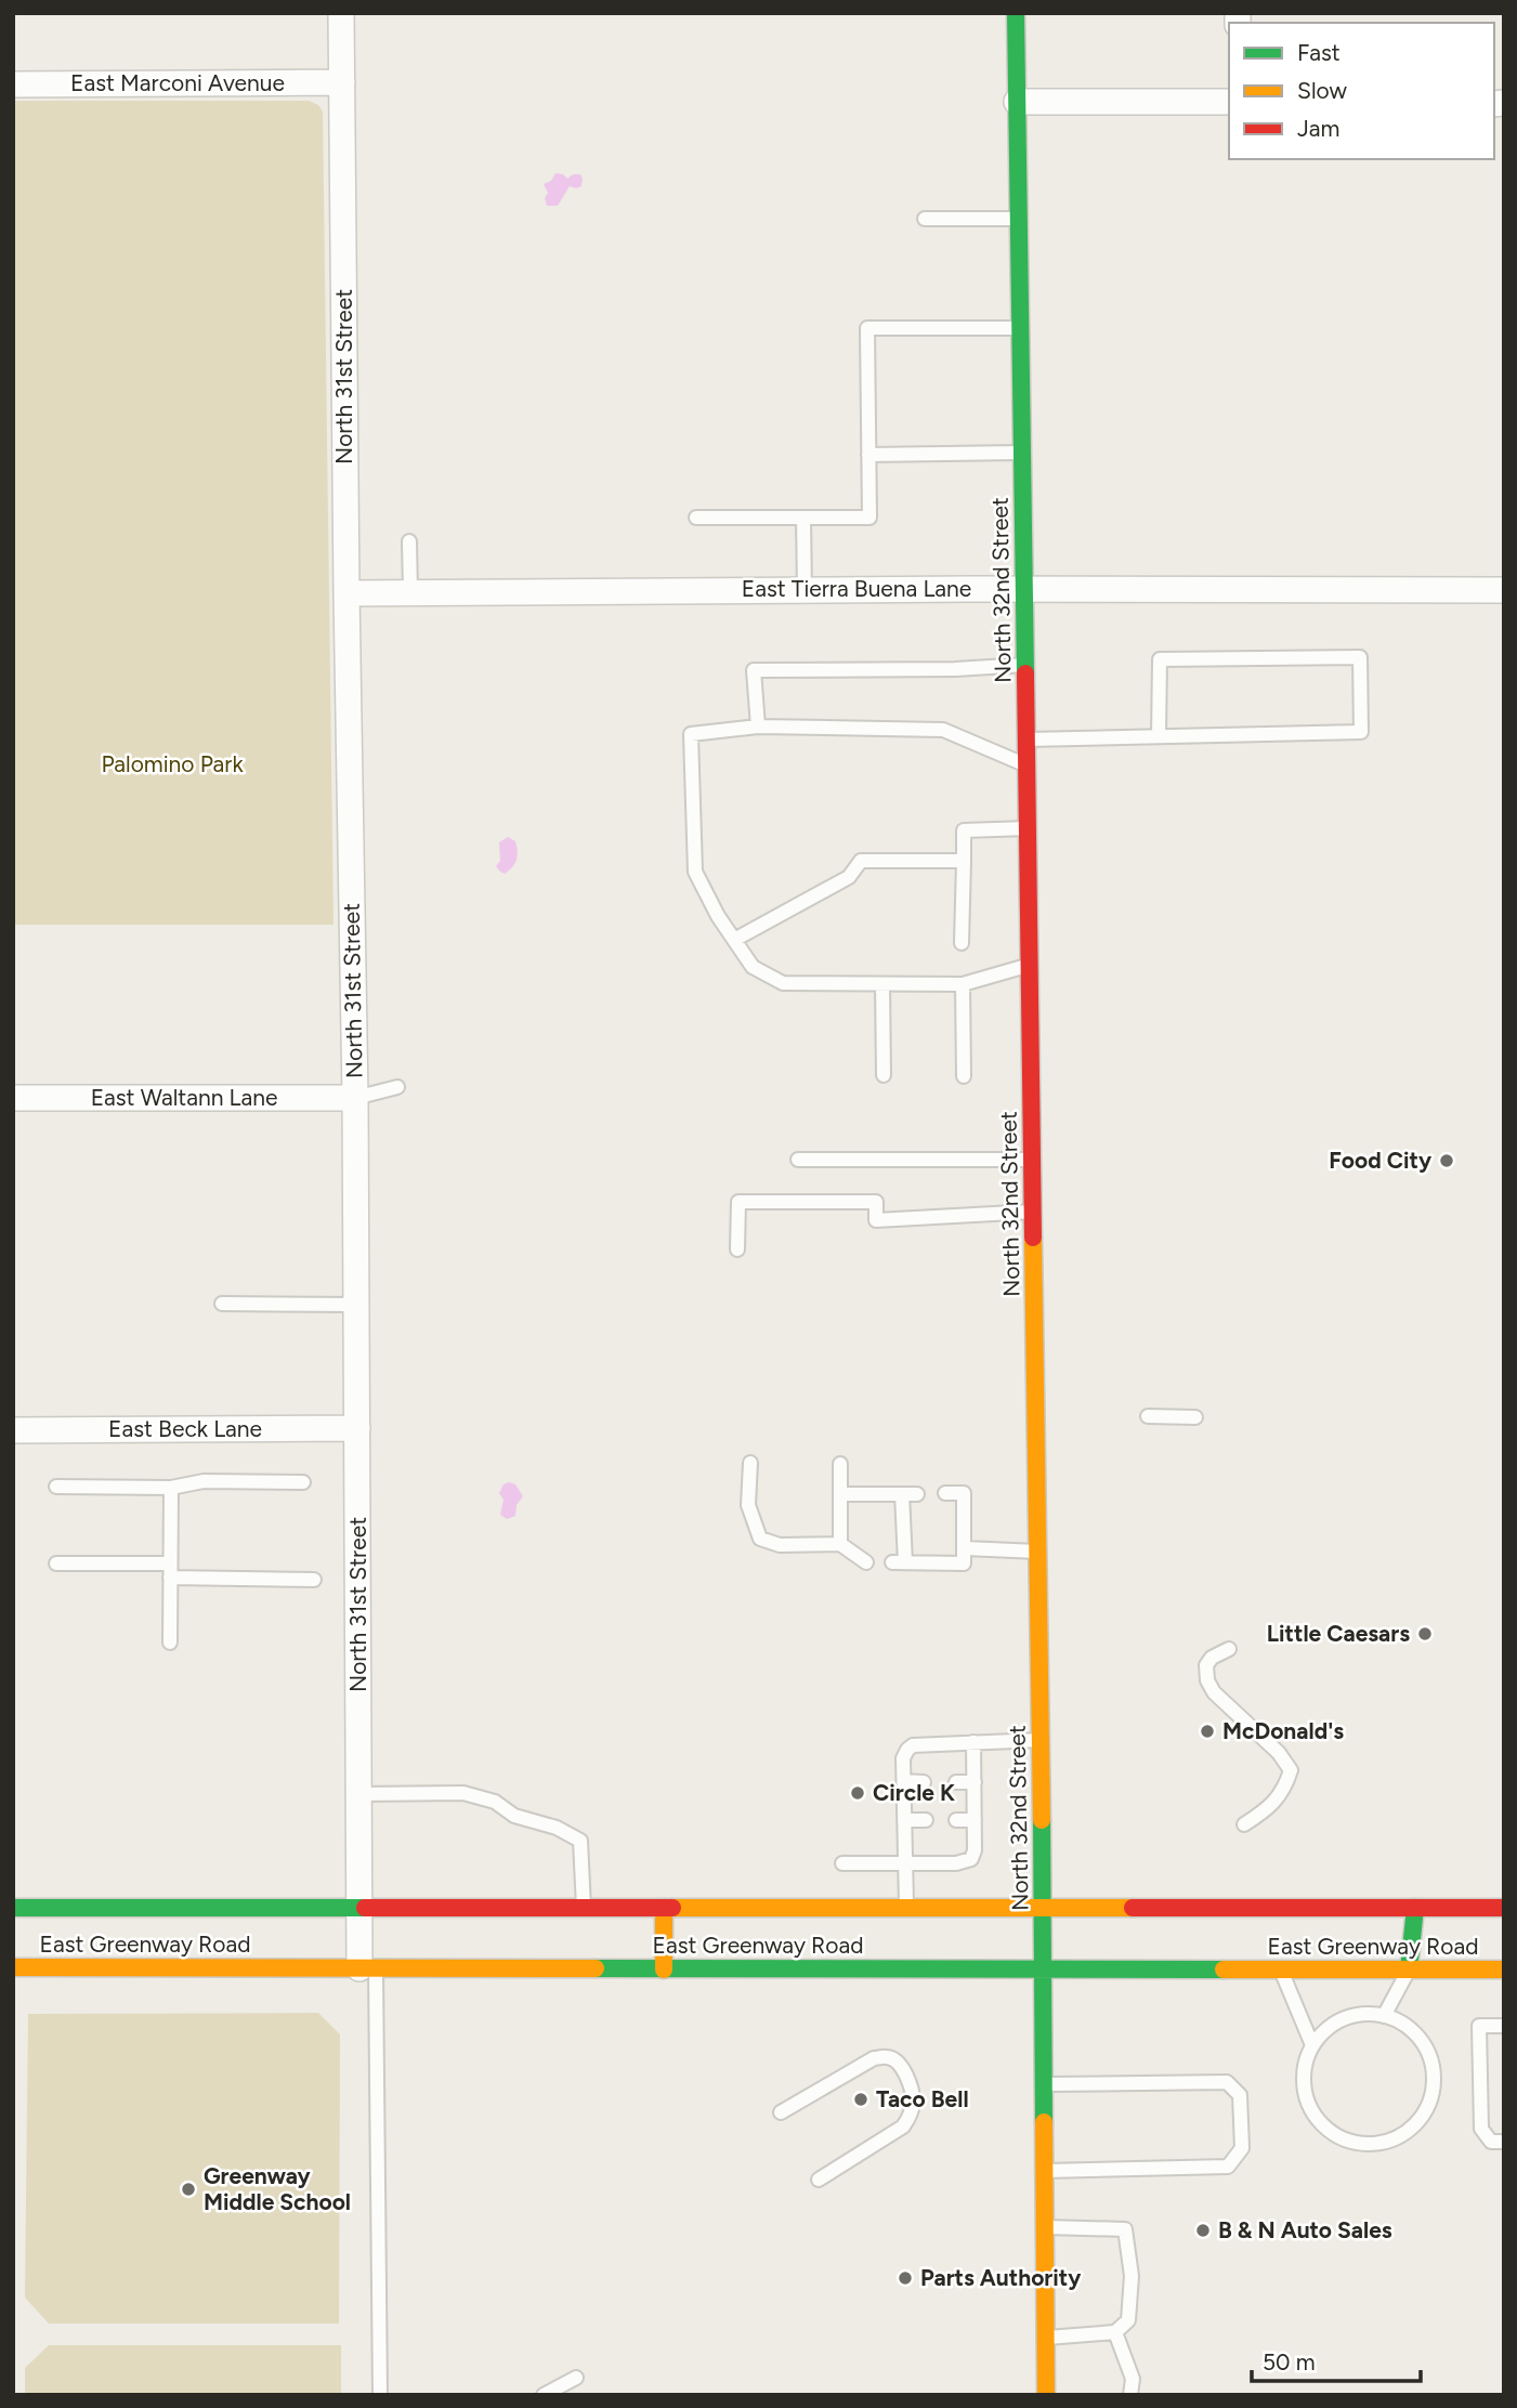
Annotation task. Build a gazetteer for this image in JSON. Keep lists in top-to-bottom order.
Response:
{
  "streets": {
    "main road": ["North 32nd Street", "East Greenway Road"],
    "street": [
      "East Marconi Avenue",
      "North 31st Street",
      "East Tierra Buena Lane",
      "East Waltann Lane",
      "East Beck Lane"
    ]
  },
  "crossings": [
    ["East Marconi Avenue", "North 31st Street"],
    ["North 31st Street", "East Tierra Buena Lane"],
    ["North 31st Street", "East Waltann Lane"],
    ["North 31st Street", "East Beck Lane"],
    ["North 31st Street", "East Greenway Road"],
    ["East Tierra Buena Lane", "North 32nd Street"],
    ["North 32nd Street", "East Greenway Road"]
  ],
  "parks": ["Palomino Park"],
  "places": [
    "Food City",
    "Little Caesars",
    "McDonald's",
    "Circle K",
    "Taco Bell",
    "Greenway Middle School",
    "B & N Auto Sales",
    "Parts Authority"
  ],
  "legend": ["Fast", "Slow", "Jam"],
  "scale_bar": "50 m"
}
